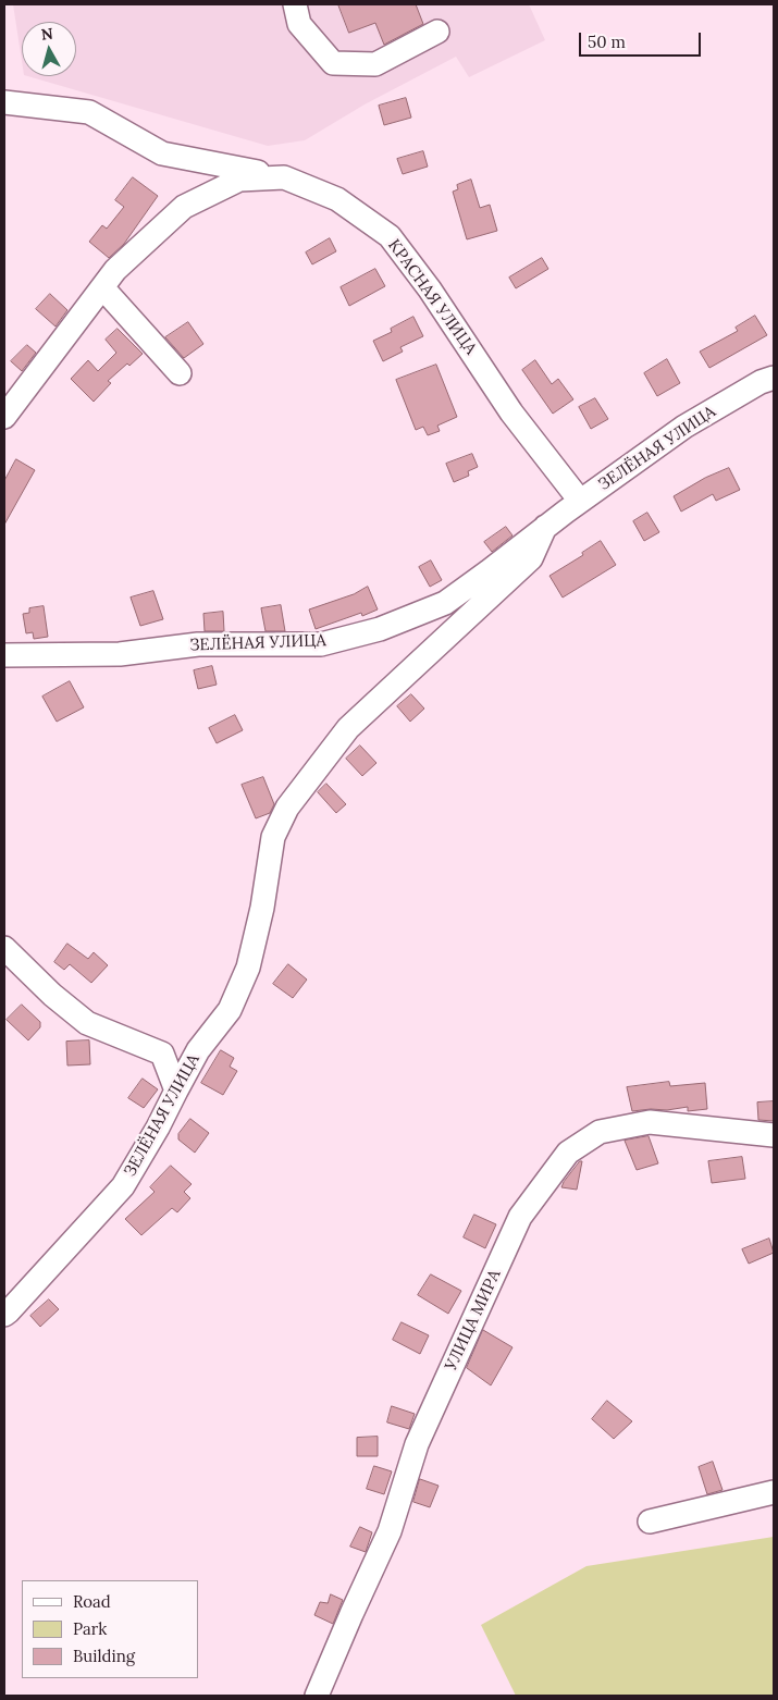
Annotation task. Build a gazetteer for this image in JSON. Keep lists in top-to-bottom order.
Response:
{
  "streets": {
    "street": ["КРАСНАЯ УЛИЦА", "ЗЕЛЁНАЯ УЛИЦА", "УЛИЦА МИРА"]
  },
  "crossings": [
    ["КРАСНАЯ УЛИЦА", "ЗЕЛЁНАЯ УЛИЦА"]
  ],
  "legend": ["Road", "Park", "Building"],
  "scale_bar": "50 m",
  "north": "top"
}
